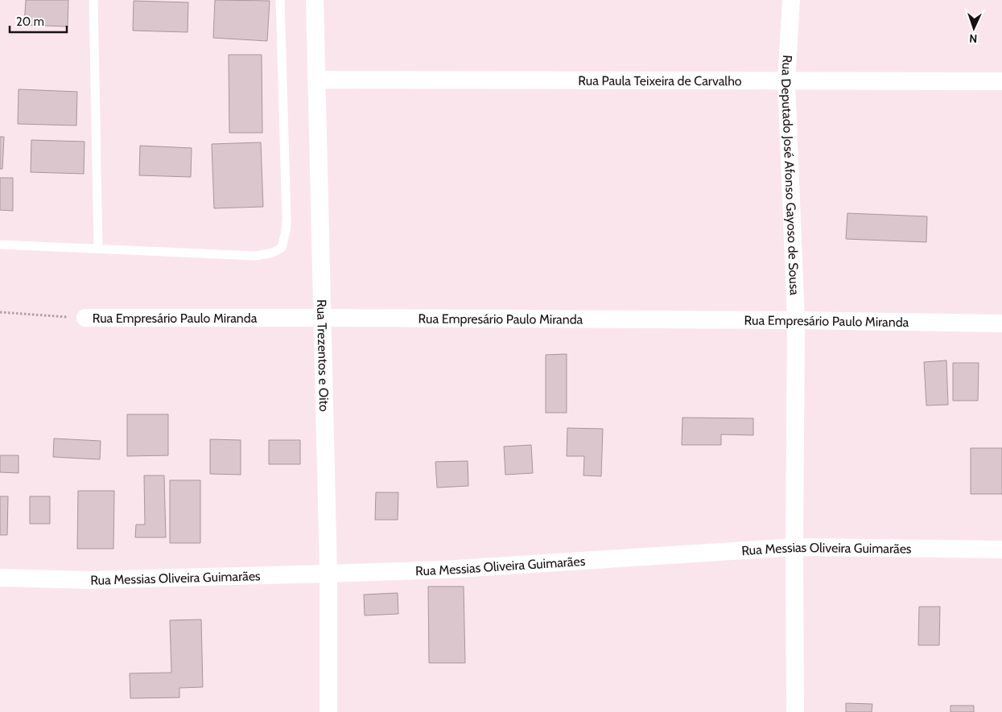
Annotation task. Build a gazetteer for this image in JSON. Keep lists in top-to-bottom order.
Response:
{
  "streets": {
    "street": [
      "Rua Paula Teixeira de Carvalho",
      "Rua Deputado José Afonso Gayoso de Sousa",
      "Rua Empresário Paulo Miranda",
      "Rua Trezentos e Oito",
      "Rua Messias Oliveira Guimarães"
    ]
  },
  "crossings": [
    ["Rua Paula Teixeira de Carvalho", "Rua Deputado José Afonso Gayoso de Sousa"],
    ["Rua Paula Teixeira de Carvalho", "Rua Trezentos e Oito"],
    ["Rua Deputado José Afonso Gayoso de Sousa", "Rua Empresário Paulo Miranda"],
    ["Rua Deputado José Afonso Gayoso de Sousa", "Rua Messias Oliveira Guimarães"],
    ["Rua Empresário Paulo Miranda", "Rua Trezentos e Oito"],
    ["Rua Trezentos e Oito", "Rua Messias Oliveira Guimarães"]
  ],
  "scale_bar": "20 m",
  "north": "bottom"
}
